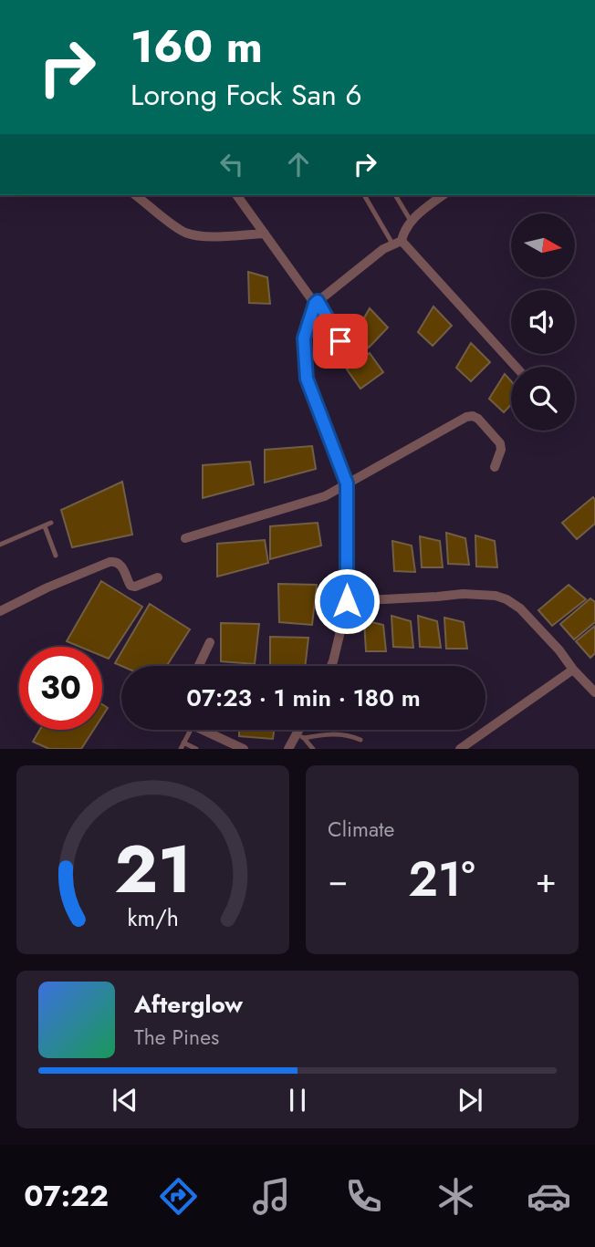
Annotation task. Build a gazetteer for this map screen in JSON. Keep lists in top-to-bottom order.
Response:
{
  "north": "right",
  "page": {
    "turn": ["160 m", "Lorong Fock San 6"],
    "limit": "30",
    "trip": "07:23 · 1 min · 180 m",
    "tile": "Climate",
    "heat": ["−", "21°", "+"],
    "song": ["Afterglow", "The Pines"],
    "tabs": "07:22",
    "gauge": ["21", "km/h"]
  }
}
